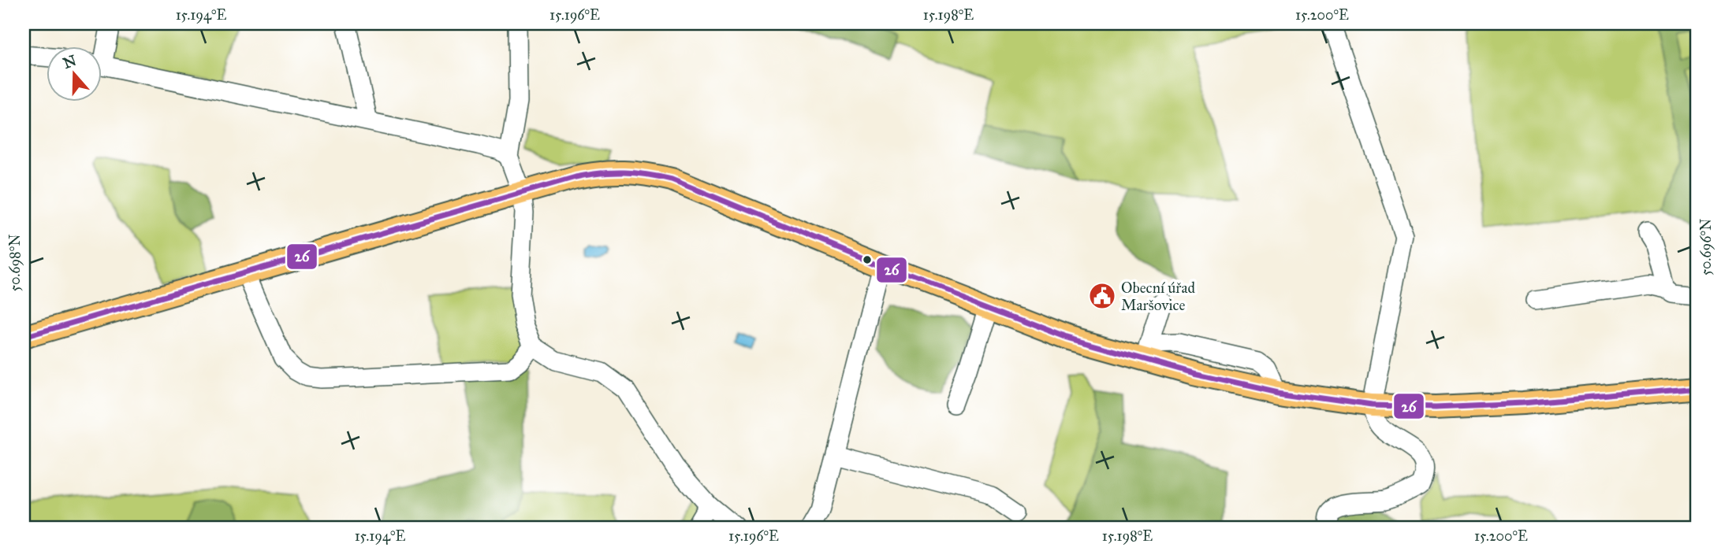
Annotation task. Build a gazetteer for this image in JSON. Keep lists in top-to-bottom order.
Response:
{
  "places": {
    "public building": ["Obecní úřad Maršovice"]
  },
  "lines": ["transit line 26"],
  "north": "top",
  "coordinates": [
    "15.194°E",
    "15.196°E",
    "15.198°E",
    "15.200°E",
    "50.696°N",
    "50.698°N"
  ]
}
